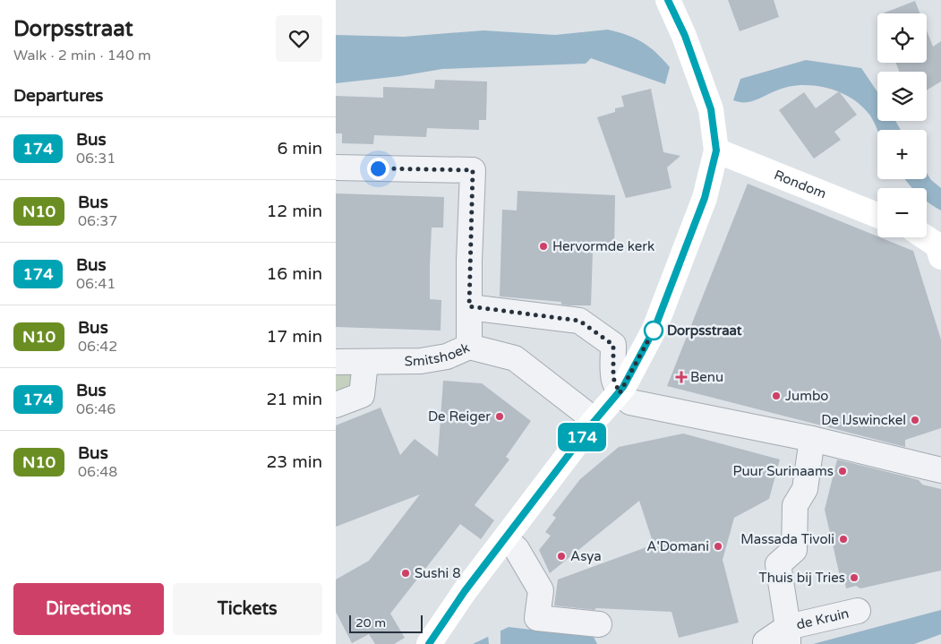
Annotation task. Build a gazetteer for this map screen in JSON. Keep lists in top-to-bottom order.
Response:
{
  "streets": {
    "street": ["Rondom", "Smitshoek", "de Kruin"]
  },
  "places": {
    "other": [
      "Hervormde kerk",
      "Dorpsstraat",
      "Jumbo",
      "De Reiger",
      "De IJswinckel",
      "Puur Surinaams",
      "Massada Tivoli",
      "A'Domani",
      "Asya",
      "Sushi 8",
      "Thuis bij Tries"
    ],
    "health": ["Benu"]
  },
  "lines": ["bus line 174"],
  "scale_bar": "20 m",
  "page": {
    "heading": [
      ["Dorpsstraat", "Walk · 2 min · 140 m"],
      "Departures"
    ],
    "on_map": "174",
    "map_buttons": ["+", "−"],
    "list": [
      {
        "mark": "174",
        "name": "Bus",
        "note": "06:31",
        "value": "6 min"
      },
      {
        "mark": "N10",
        "name": "Bus",
        "note": "06:37",
        "value": "12 min"
      },
      {
        "mark": "174",
        "name": "Bus",
        "note": "06:41",
        "value": "16 min"
      },
      {
        "mark": "N10",
        "name": "Bus",
        "note": "06:42",
        "value": "17 min"
      },
      {
        "mark": "174",
        "name": "Bus",
        "note": "06:46",
        "value": "21 min"
      },
      {
        "mark": "N10",
        "name": "Bus",
        "note": "06:48",
        "value": "23 min"
      }
    ],
    "buttons": ["Directions", "Tickets"],
    "scale": "20 m"
  }
}
